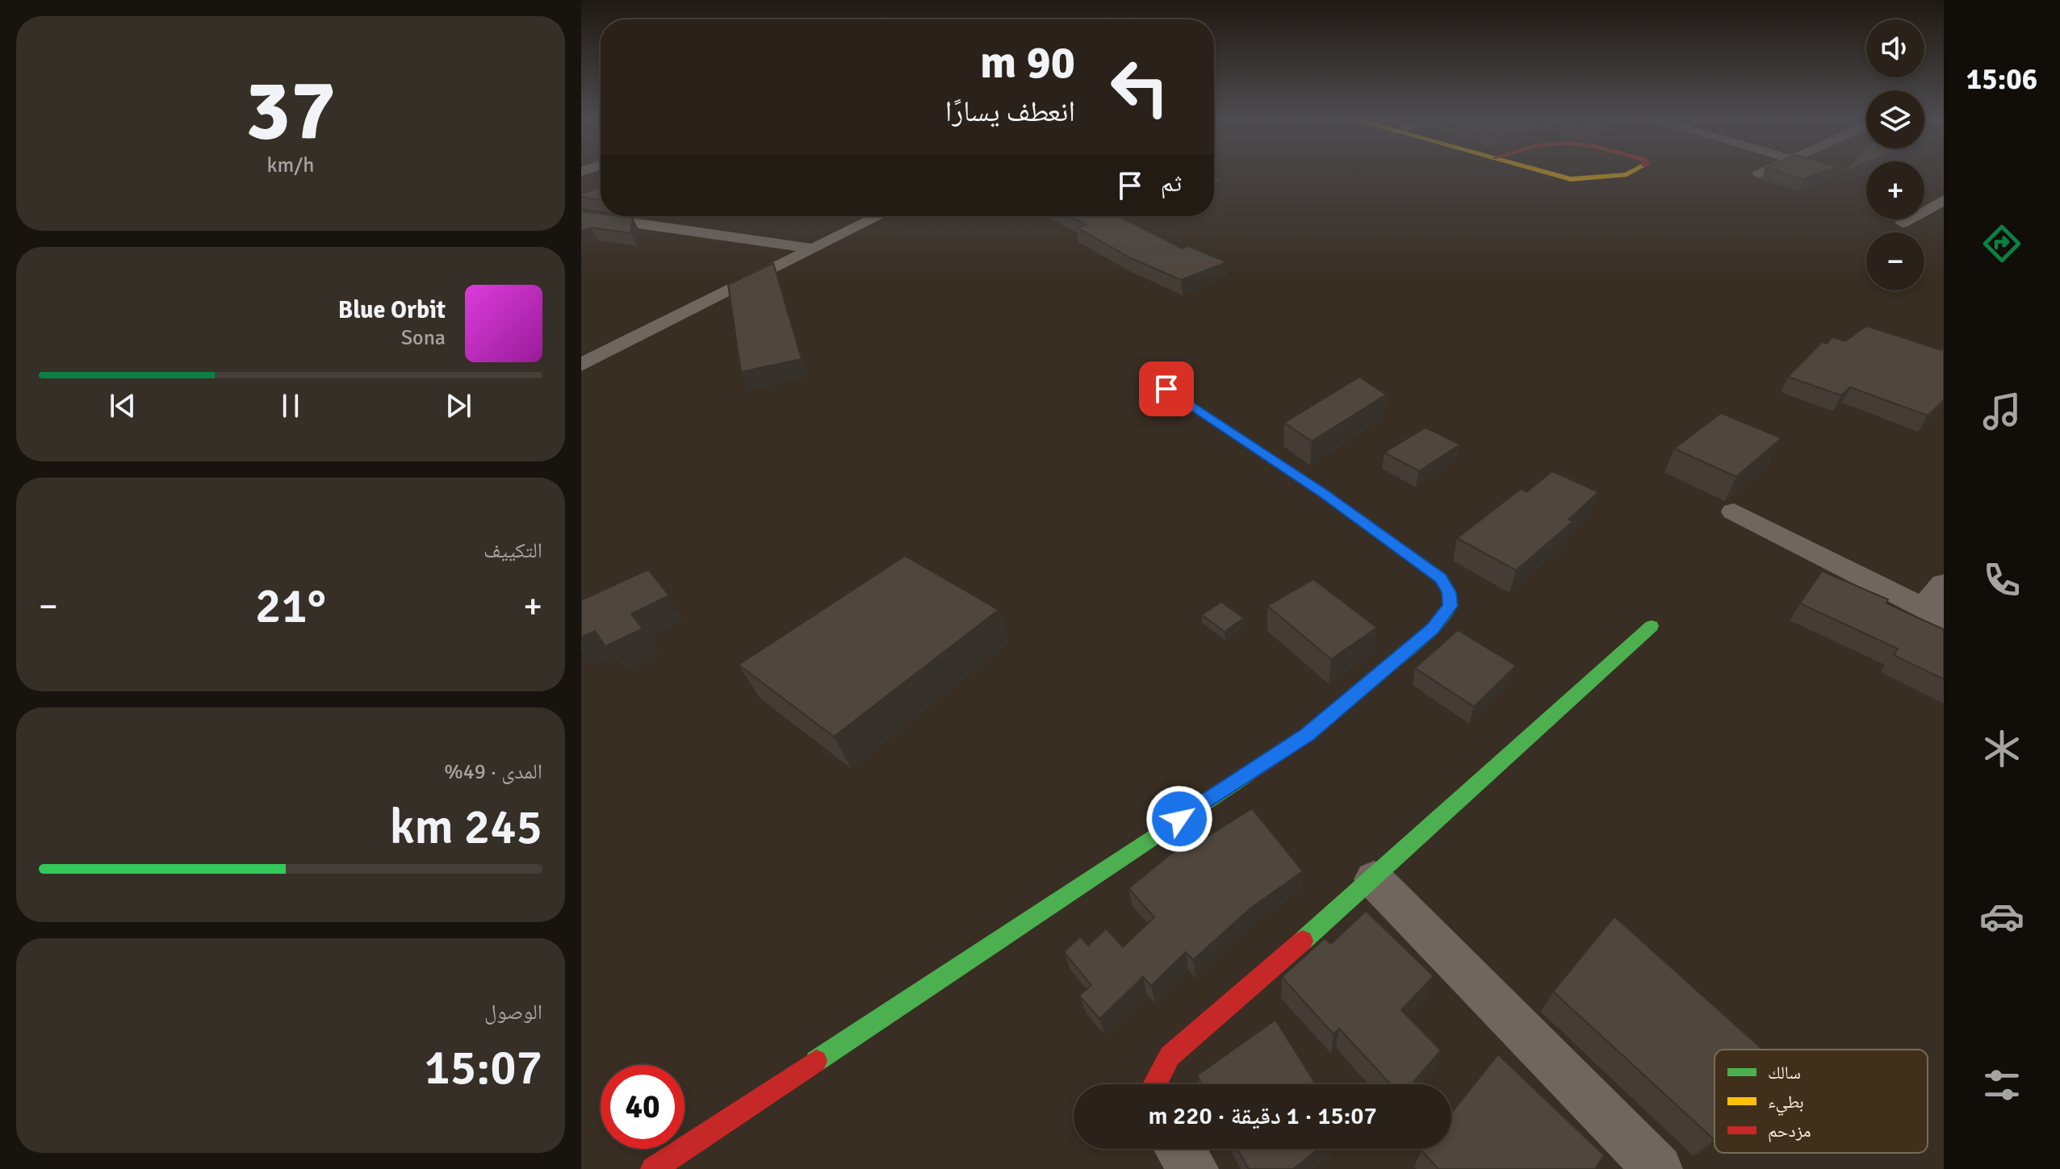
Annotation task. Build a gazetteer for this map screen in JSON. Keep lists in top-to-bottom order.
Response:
{
  "legend": ["سالك", "بطيء", "مزدحم"],
  "page": {
    "tabs": "15:06",
    "tile": [
      ["37", "km/h"],
      "التكييف",
      ["المدى · 49%", "245 km"],
      ["الوصول", "15:07"]
    ],
    "map_buttons": ["+", "−"],
    "turn": ["90 m", "انعطف يسارًا"],
    "then": "ثم",
    "song": ["Blue Orbit", "Sona"],
    "heat": ["−", "21°", "+"],
    "limit": "40",
    "trip": "15:07 · 1 دقيقة · 220 m"
  }
}
